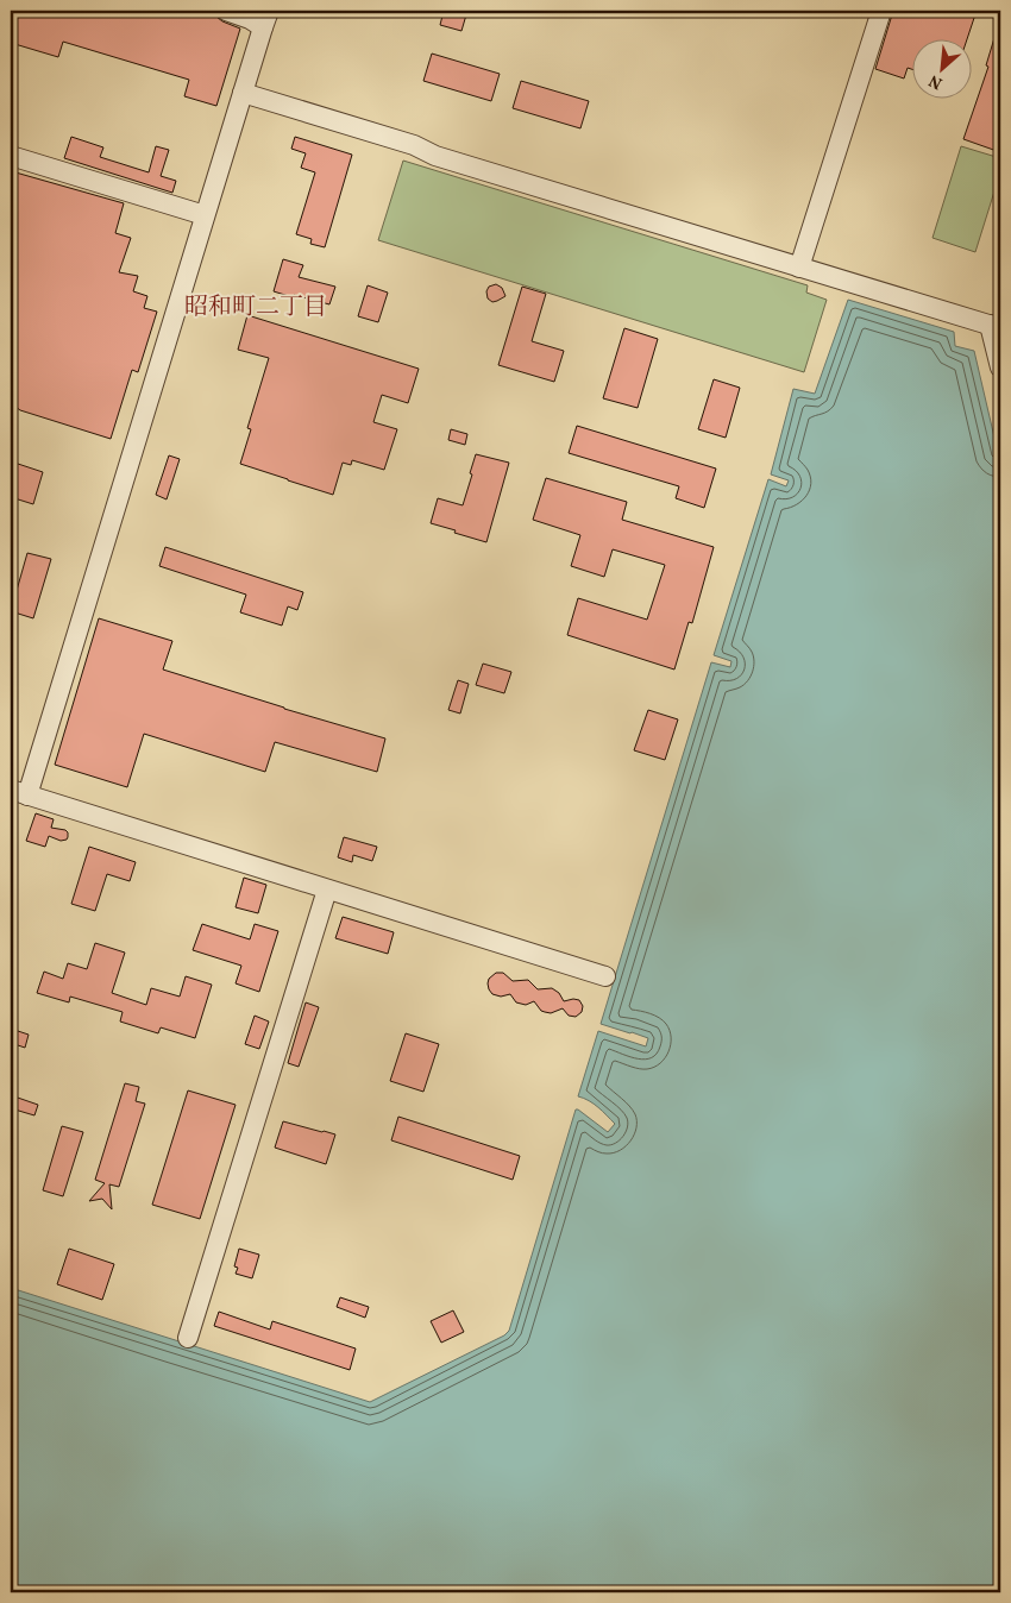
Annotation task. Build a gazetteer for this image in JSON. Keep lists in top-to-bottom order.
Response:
{
  "districts": ["昭和町二丁目"],
  "north": "bottom left"
}
